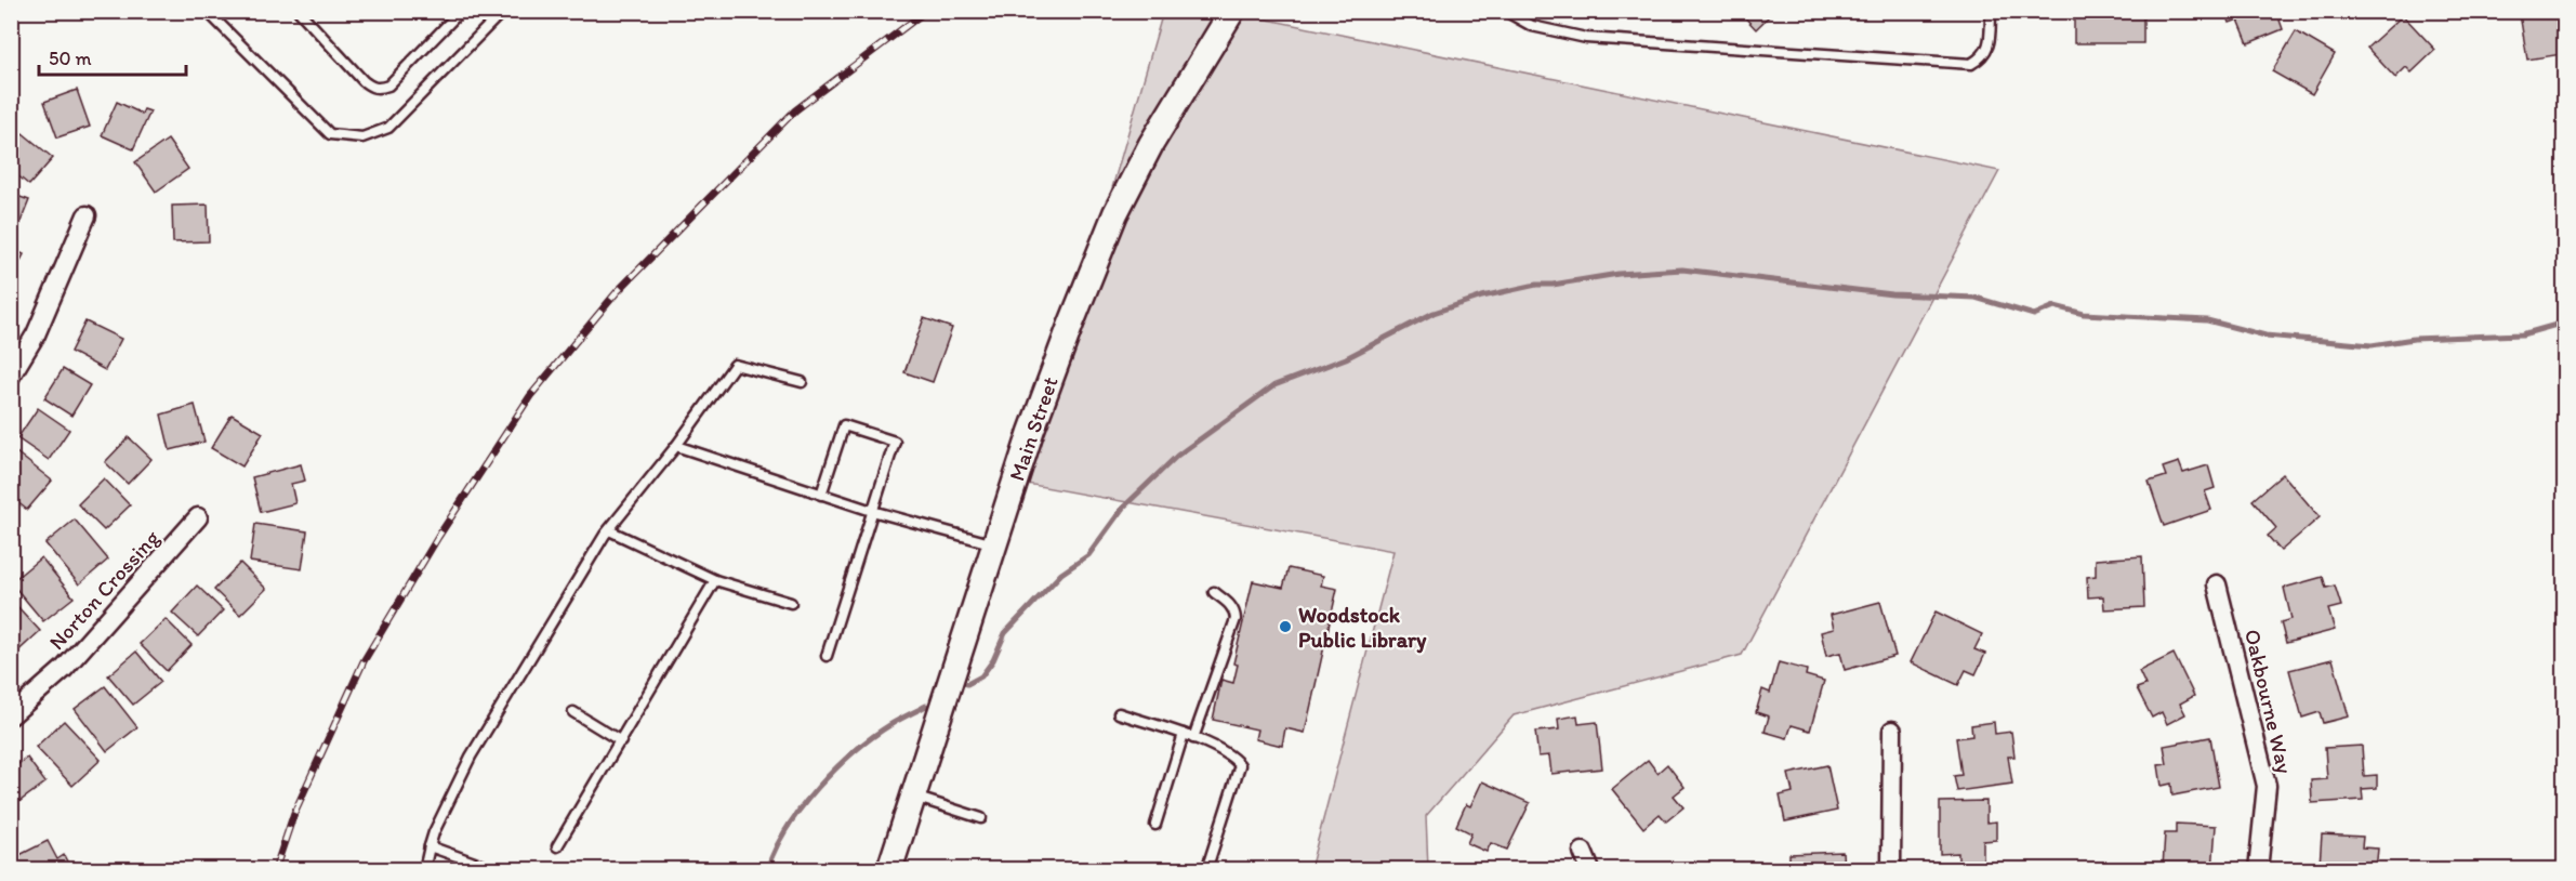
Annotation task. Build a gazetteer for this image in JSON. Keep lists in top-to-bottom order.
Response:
{
  "streets": {
    "main road": ["Main Street"],
    "street": ["Norton Crossing", "Oakbourne Way"]
  },
  "places": ["Woodstock Public Library"],
  "scale_bar": "50 m"
}
